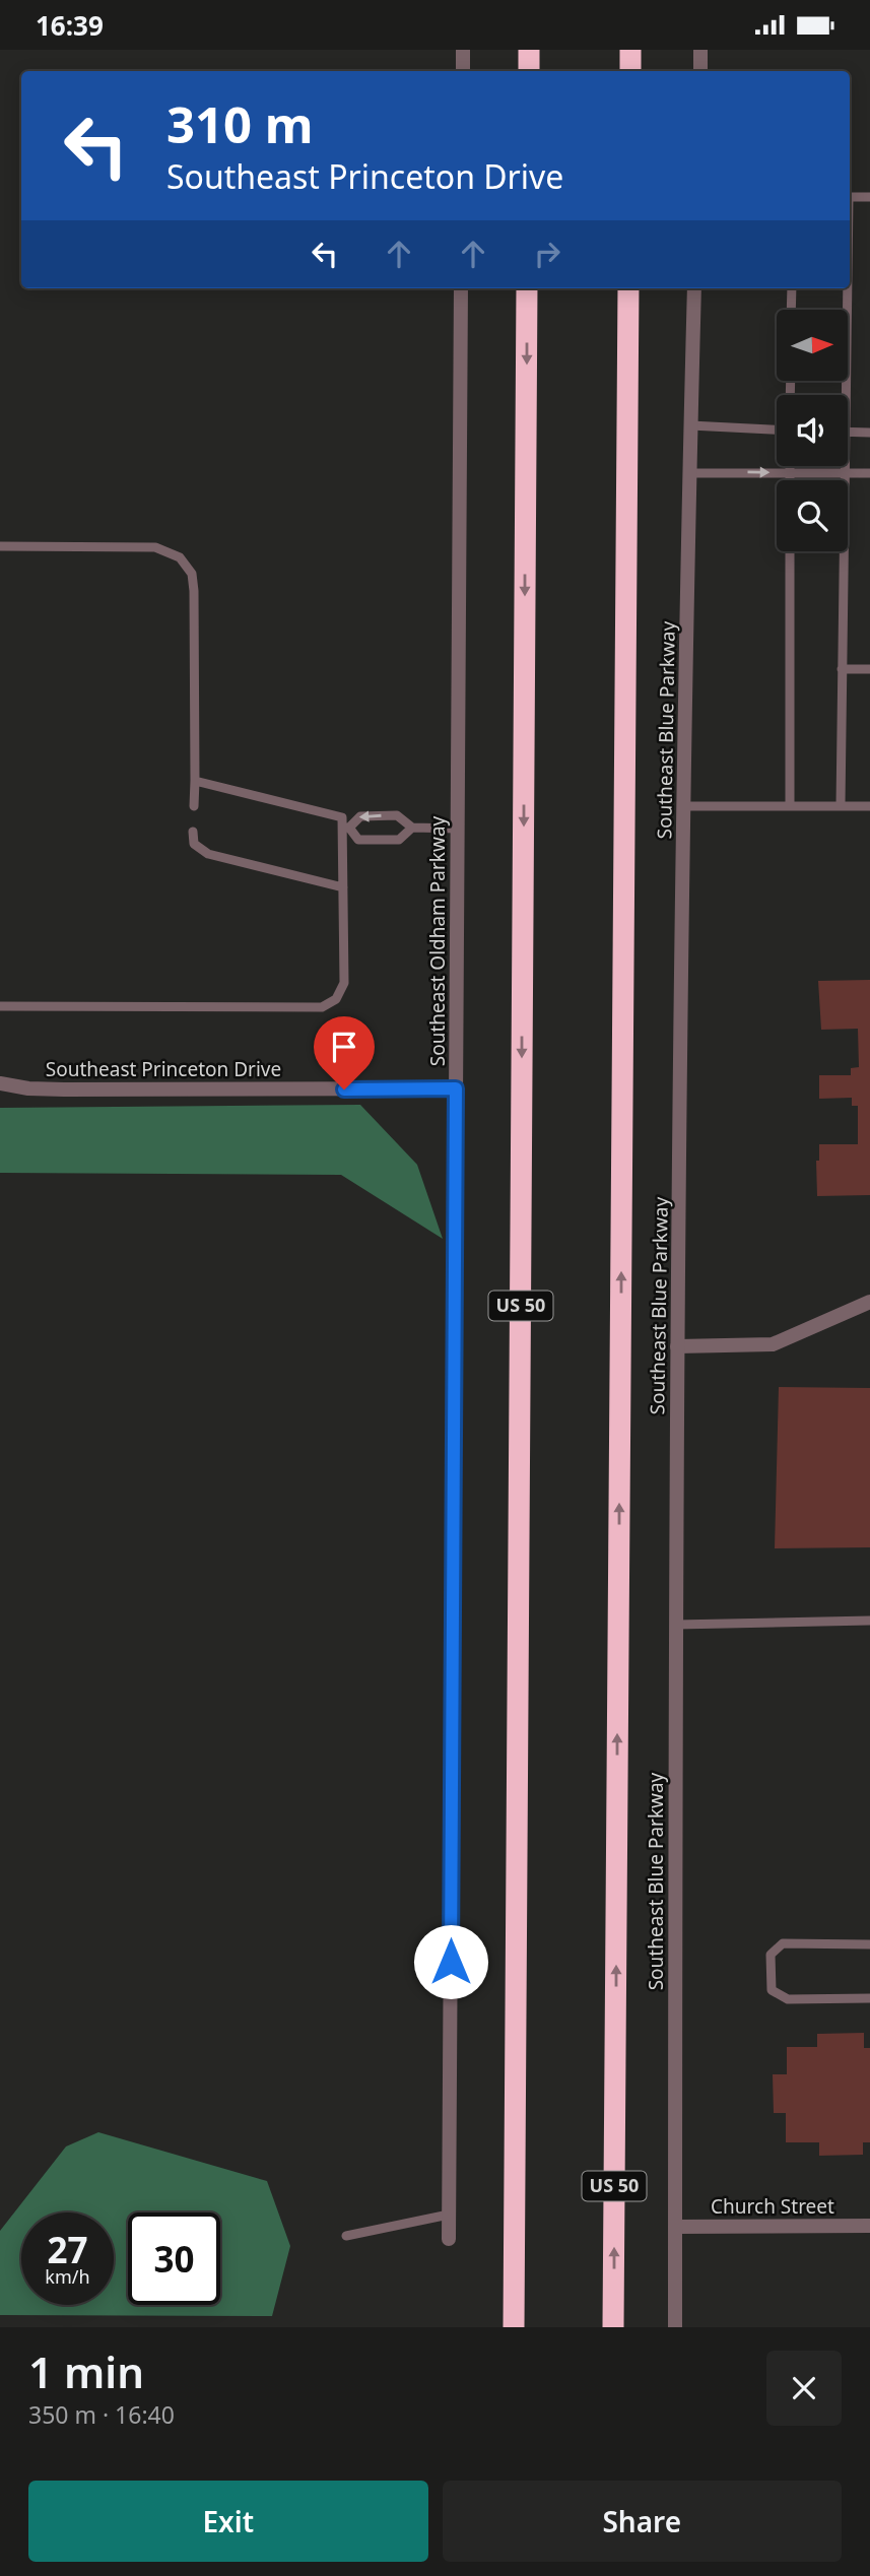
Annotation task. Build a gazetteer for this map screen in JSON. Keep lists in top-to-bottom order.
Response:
{
  "streets": {
    "highway": ["US 50"],
    "street": [
      "Southeast Blue Parkway",
      "Southeast Oldham Parkway",
      "Southeast Princeton Drive",
      "Church Street"
    ]
  },
  "crossings": [
    ["Southeast Blue Parkway", "Church Street"],
    ["Southeast Oldham Parkway", "Southeast Princeton Drive"]
  ],
  "north": "right",
  "page": {
    "status": "16:39",
    "turn": ["310 m", "Southeast Princeton Drive"],
    "speed": "27 km/h",
    "limit": "30",
    "heading": ["1 min", "350 m · 16:40"],
    "buttons": ["Exit", "Share"]
  }
}
